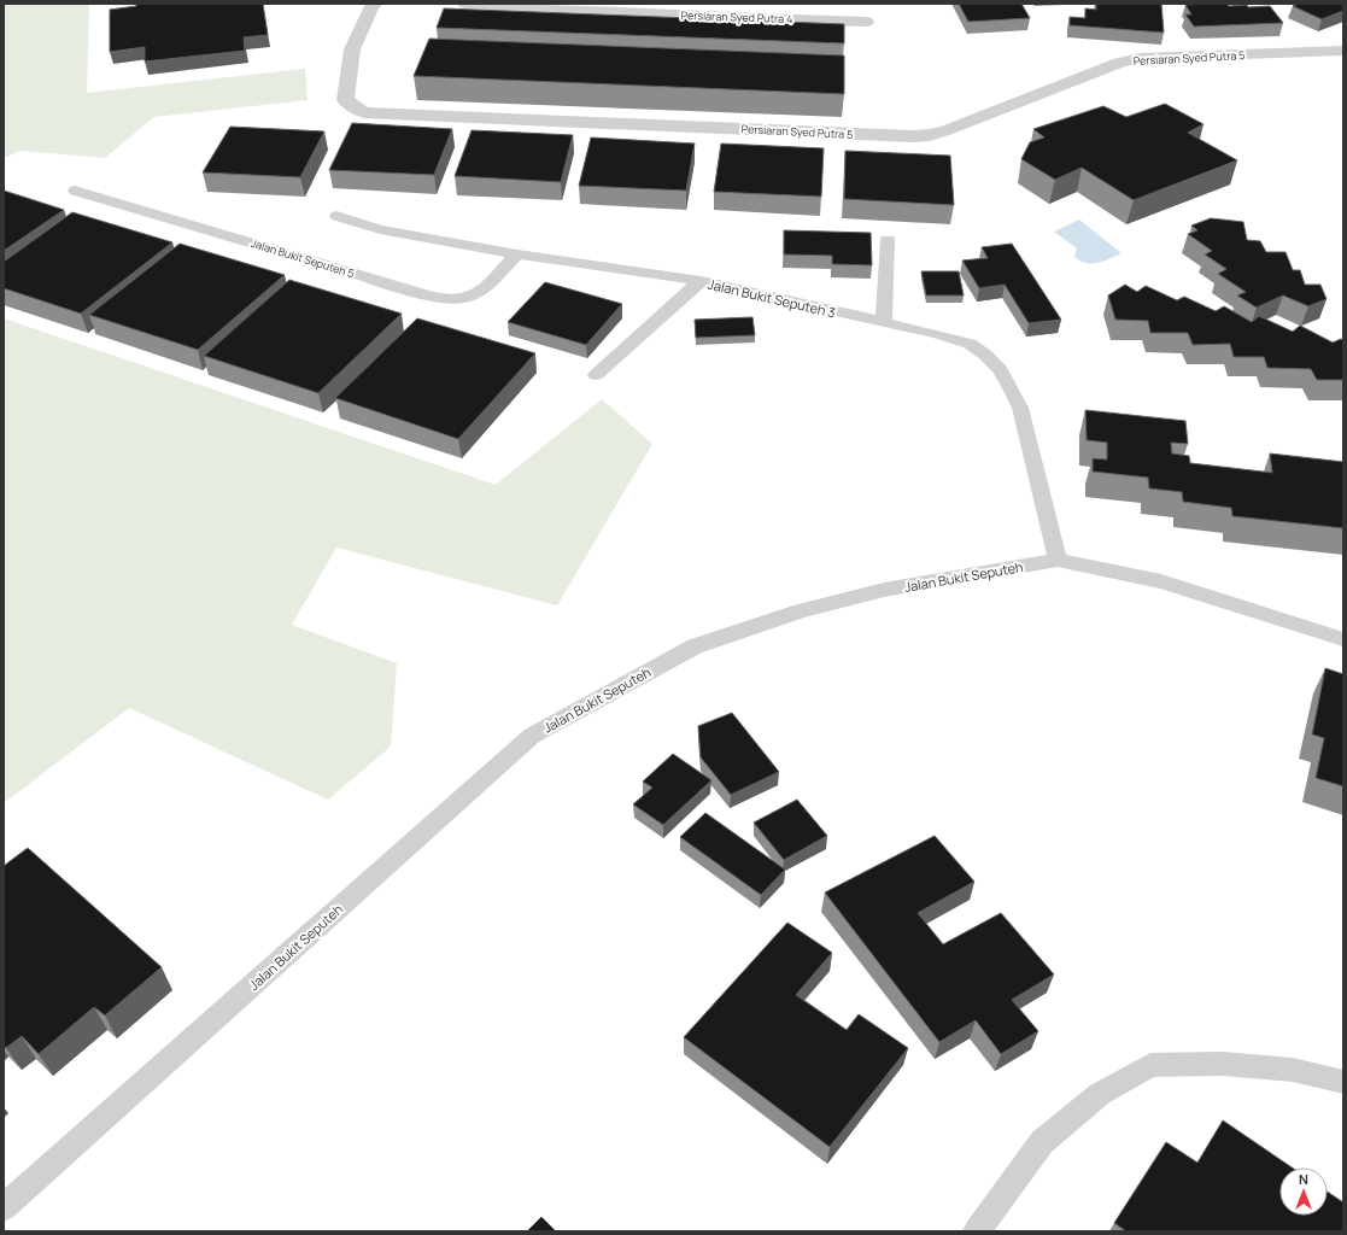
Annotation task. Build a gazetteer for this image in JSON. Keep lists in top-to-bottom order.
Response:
{
  "streets": {
    "street": ["Persiaran Syed Putra 4", "Persiaran Syed Putra 5"],
    "lane": ["Jalan Bukit Seputeh 5", "Jalan Bukit Seputeh 3", "Jalan Bukit Seputeh"]
  },
  "crossings": [
    ["Jalan Bukit Seputeh 5", "Jalan Bukit Seputeh 3"],
    ["Jalan Bukit Seputeh 3", "Jalan Bukit Seputeh"]
  ],
  "north": "top"
}
